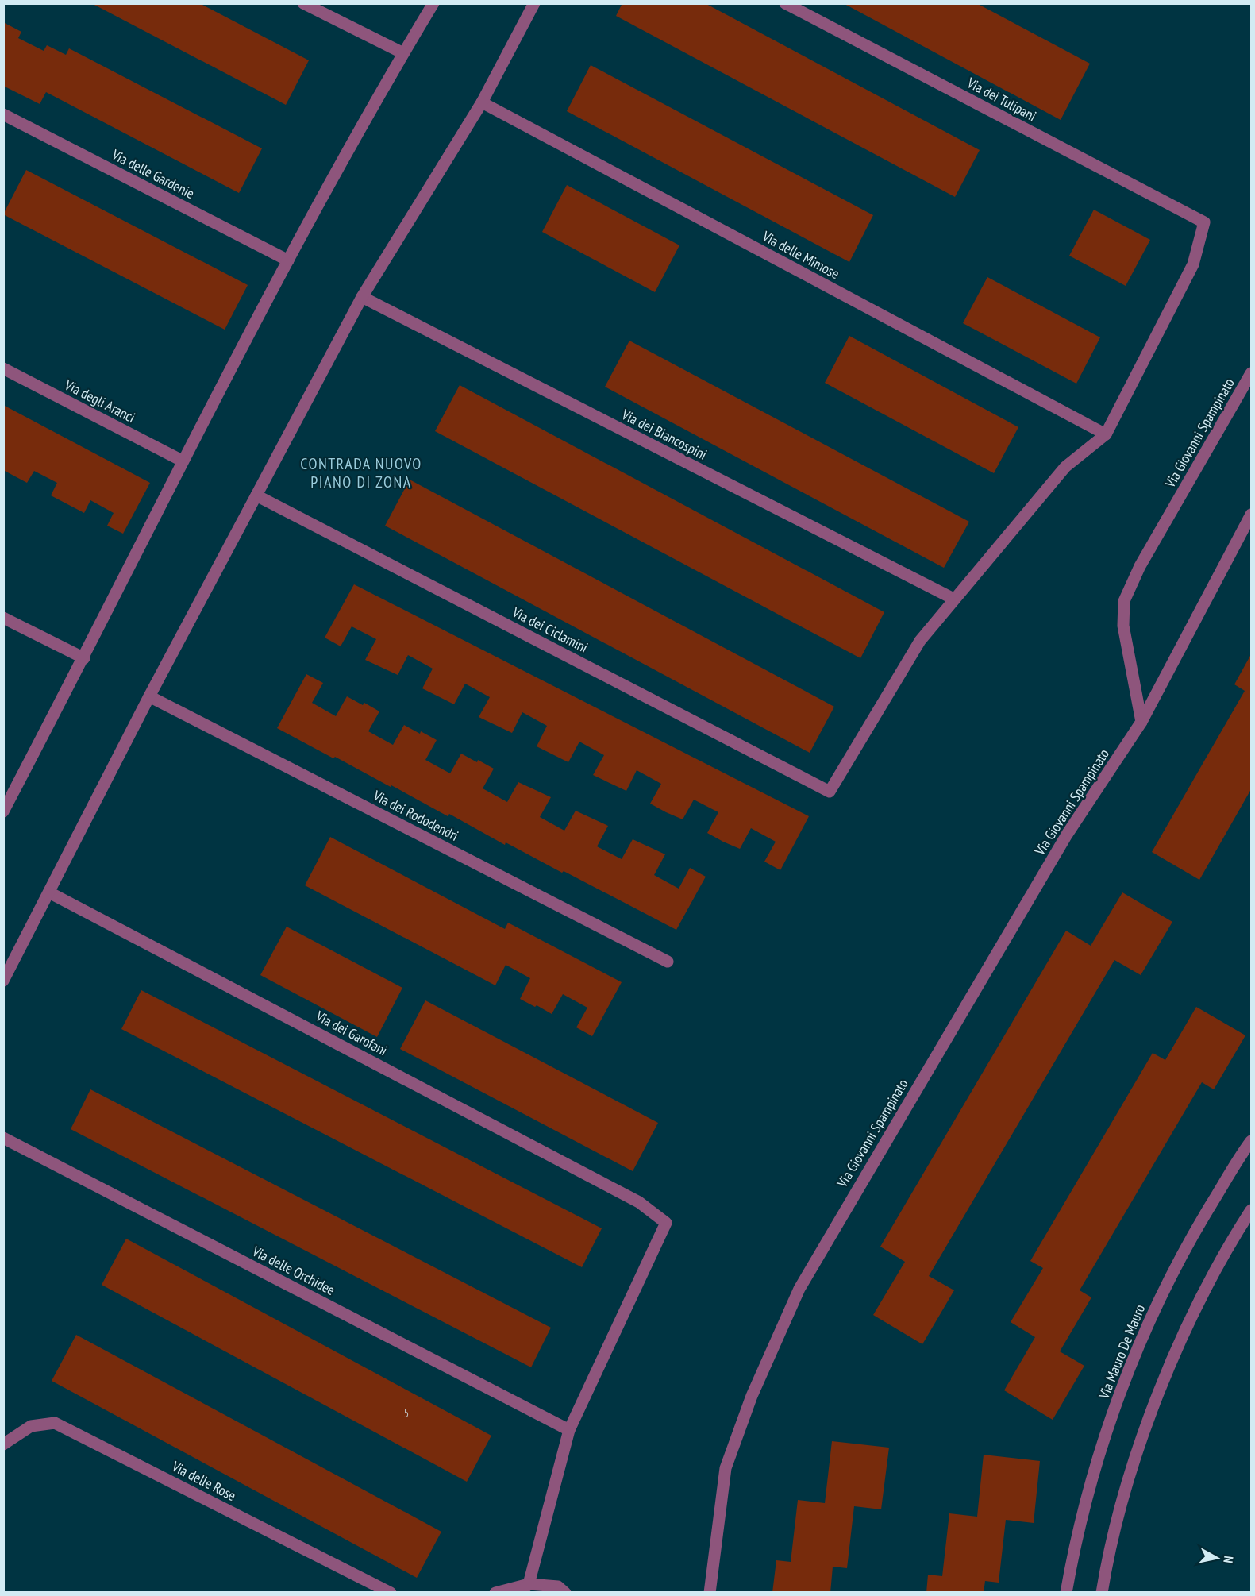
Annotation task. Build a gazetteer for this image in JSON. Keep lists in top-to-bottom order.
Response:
{
  "streets": {
    "street": [
      "Via dei Tulipani",
      "Via delle Gardenie",
      "Via delle Mimose",
      "Via degli Aranci",
      "Via Giovanni Spampinato",
      "Via dei Biancospini",
      "Via dei Ciclamini",
      "Via dei Rododendri",
      "Via dei Garofani",
      "Via delle Orchidee",
      "Via Mauro De Mauro",
      "Via delle Rose"
    ]
  },
  "crossings": [
    ["Via dei Tulipani", "Via delle Mimose"],
    ["Via dei Biancospini", "Via dei Ciclamini"],
    ["Via dei Garofani", "Via delle Orchidee"]
  ],
  "districts": ["CONTRADA NUOVO PIANO DI ZONA"],
  "house_numbers": ["5"],
  "north": "right"
}
